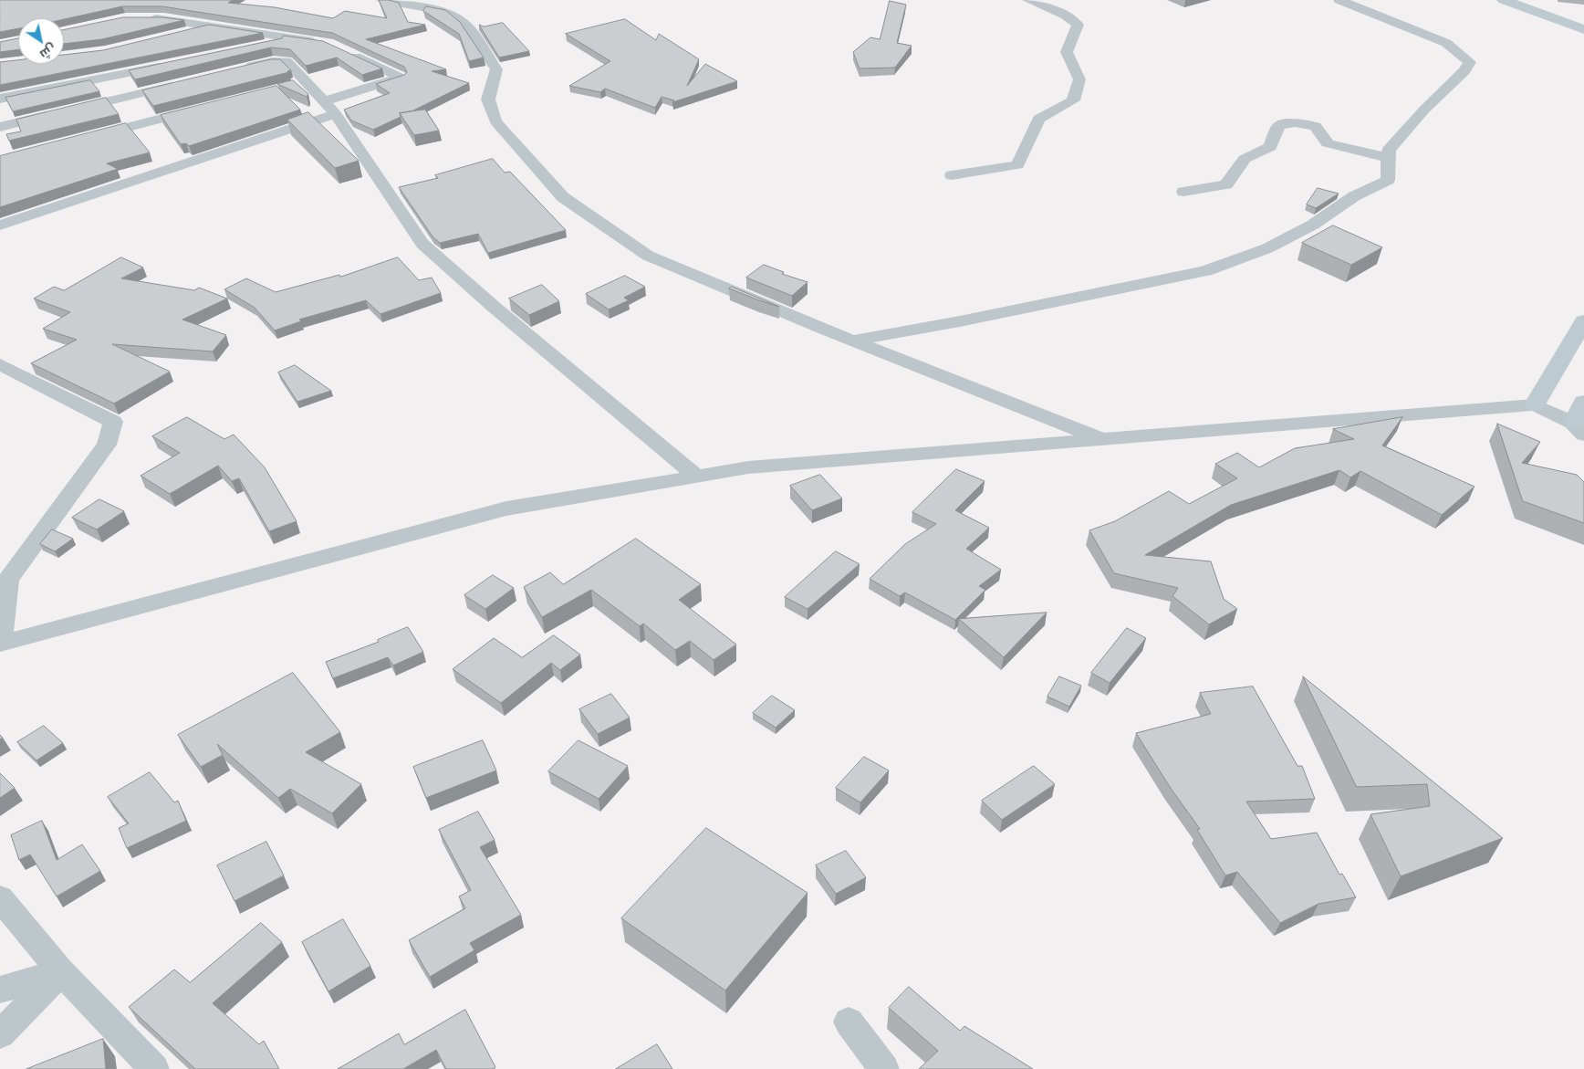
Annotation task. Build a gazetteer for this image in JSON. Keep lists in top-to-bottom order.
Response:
{
  "north": "bottom right"
}
